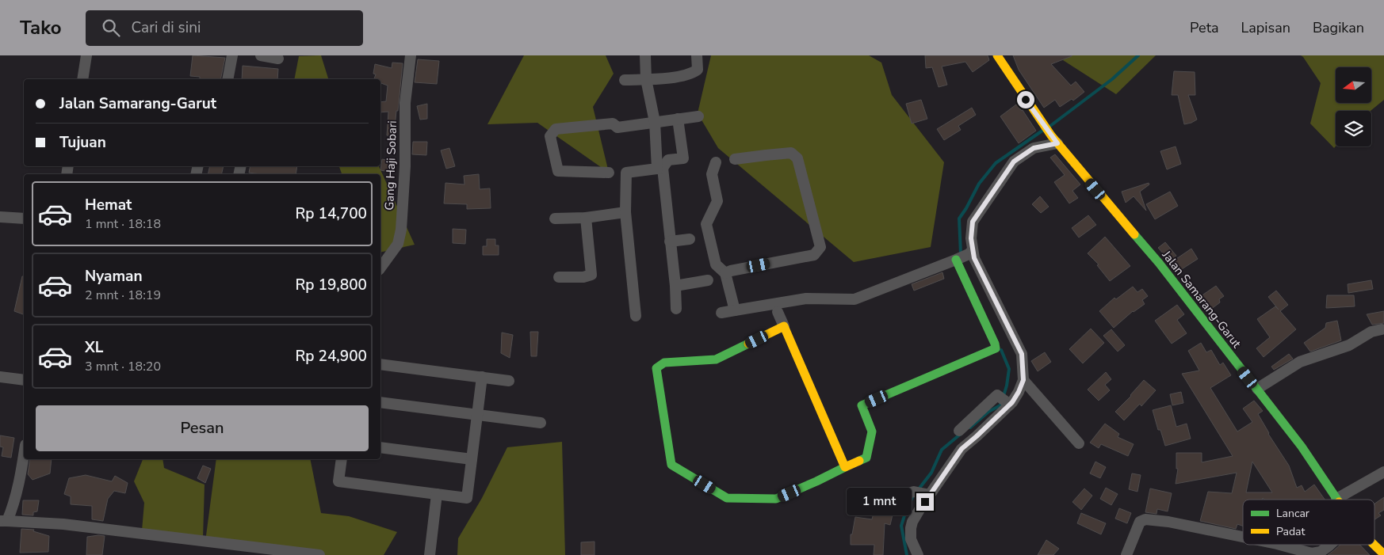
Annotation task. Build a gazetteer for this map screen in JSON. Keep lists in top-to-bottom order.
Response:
{
  "streets": {
    "street": ["Gang Haji Sobari", "Jalan Samarang-Garut"]
  },
  "legend": ["Lancar", "Padat"],
  "north": "left",
  "page": {
    "header": "Tako",
    "search": "Cari di sini",
    "nav": ["Peta", "Lapisan", "Bagikan"],
    "banner": ["Jalan Samarang-Garut", "Tujuan"],
    "list": [
      {
        "name": "Hemat",
        "note": "1 mnt · 18:18",
        "value": "Rp 14,700"
      },
      {
        "name": "Nyaman",
        "note": "2 mnt · 18:19",
        "value": "Rp 19,800"
      },
      {
        "name": "XL",
        "note": "3 mnt · 18:20",
        "value": "Rp 24,900"
      }
    ],
    "buttons": "Pesan",
    "bubble": "1 mnt"
  }
}
